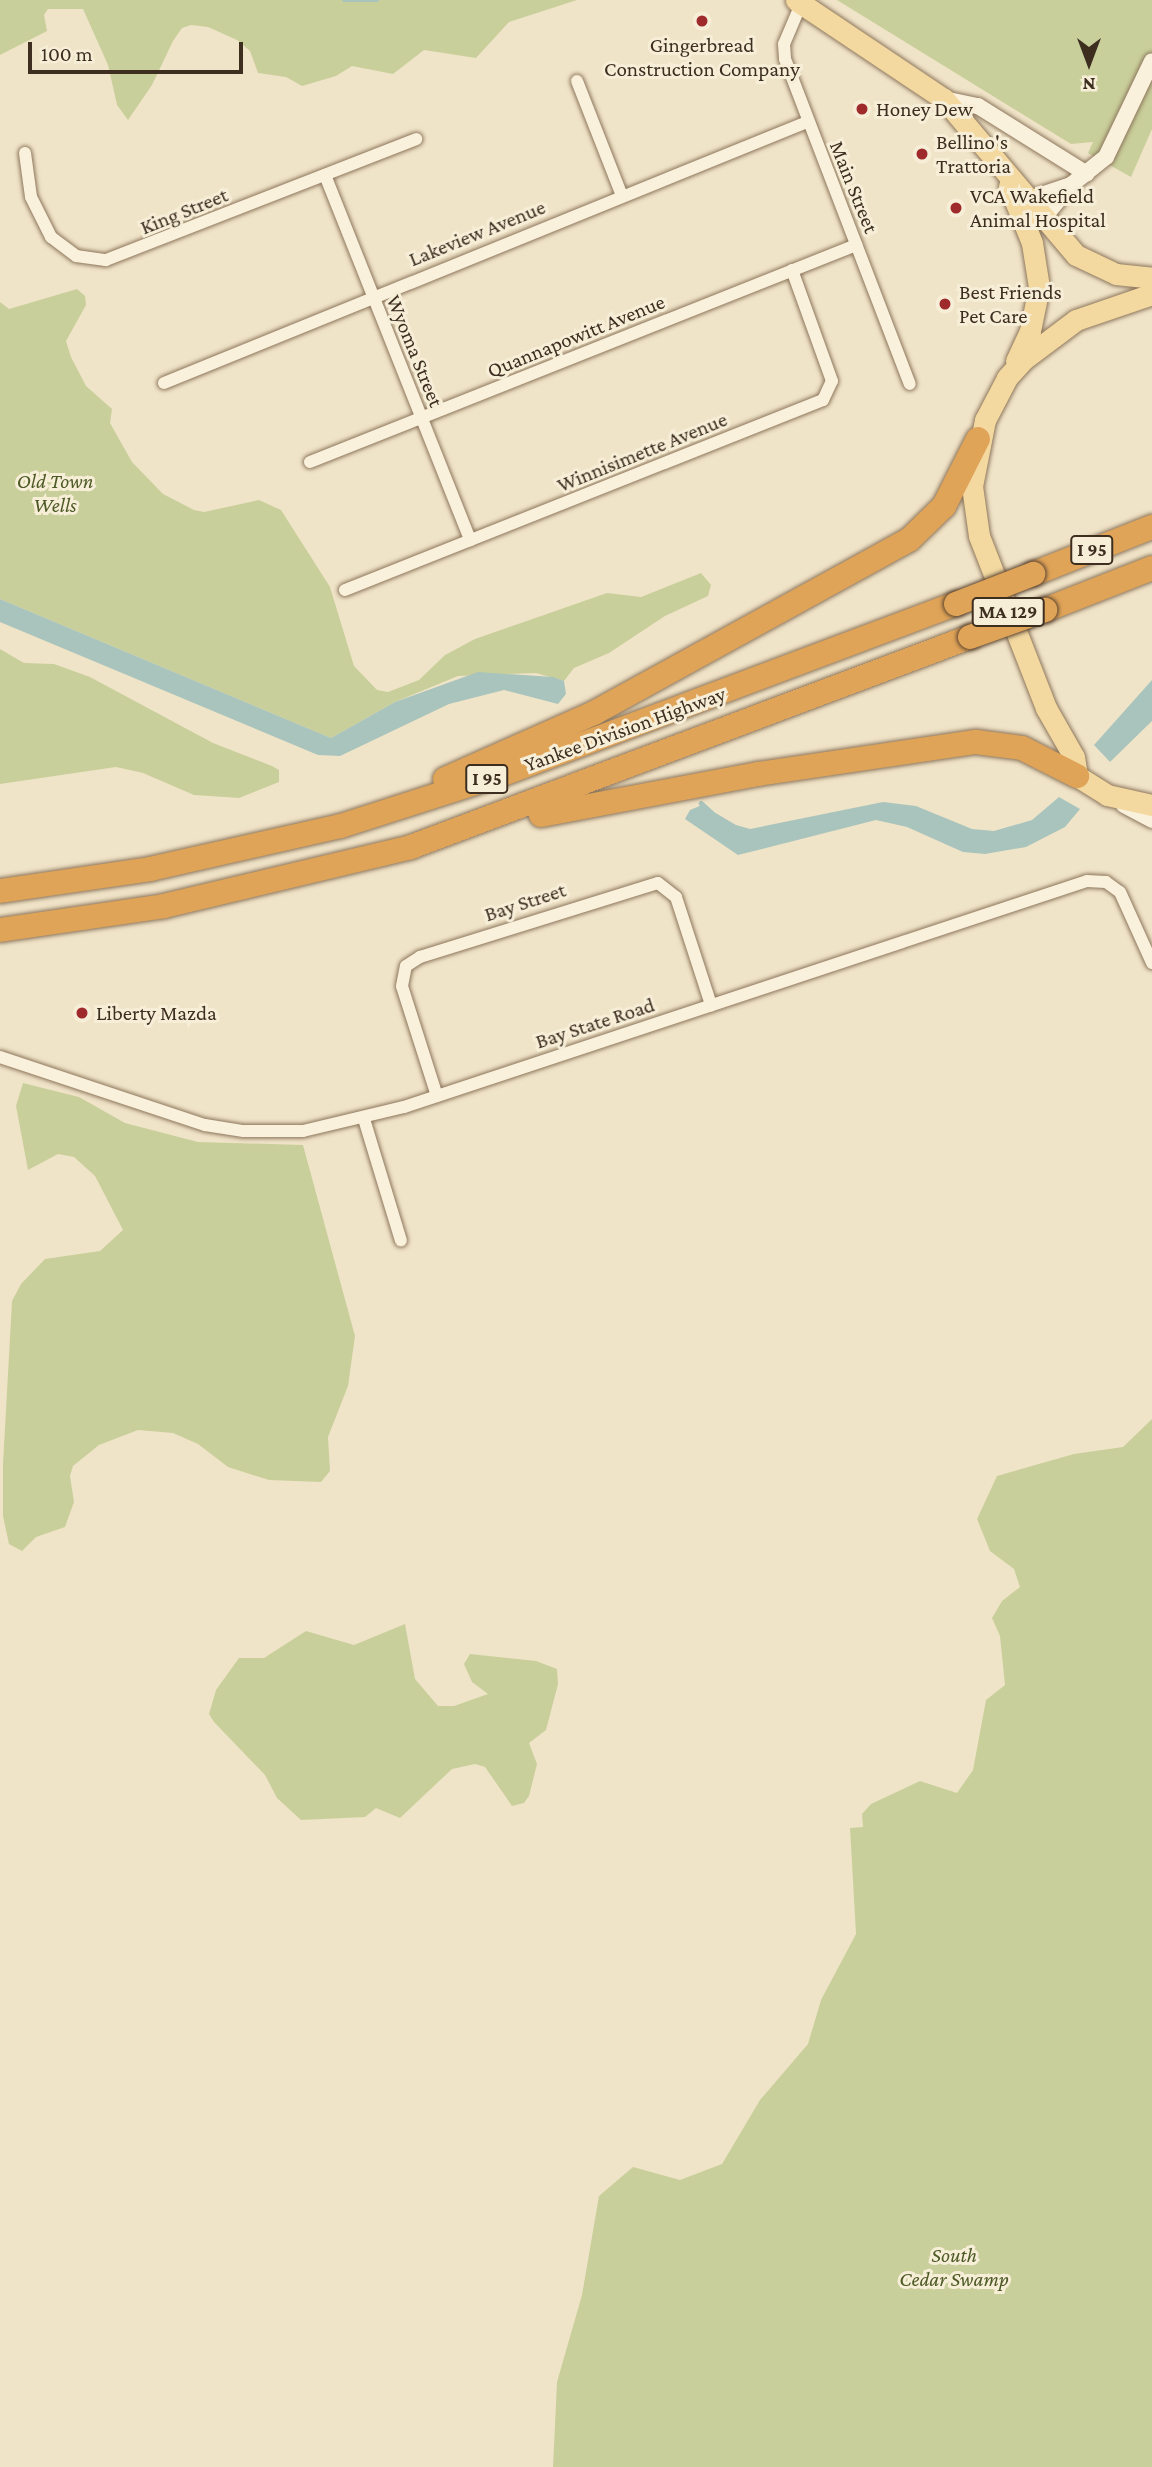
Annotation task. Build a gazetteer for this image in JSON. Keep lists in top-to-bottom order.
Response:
{
  "streets": {
    "highway": ["I 95", "Yankee Division Highway"],
    "main road": ["MA 129"],
    "street": [
      "Main Street",
      "King Street",
      "Lakeview Avenue",
      "Quannapowitt Avenue",
      "Wyoma Street",
      "Winnisimette Avenue",
      "Bay Street",
      "Bay State Road"
    ]
  },
  "crossings": [
    ["Main Street", "Lakeview Avenue"],
    ["Main Street", "Quannapowitt Avenue"],
    ["Main Street", "MA 129"],
    ["King Street", "Wyoma Street"],
    ["Lakeview Avenue", "Wyoma Street"],
    ["Quannapowitt Avenue", "Wyoma Street"],
    ["Quannapowitt Avenue", "Winnisimette Avenue"],
    ["Wyoma Street", "Winnisimette Avenue"],
    ["Bay Street", "Bay State Road"]
  ],
  "parks": ["Old Town Wells", "South Cedar Swamp"],
  "places": [
    "Gingerbread Construction Company",
    "Honey Dew",
    "Bellino's Trattoria",
    "VCA Wakefield Animal Hospital",
    "Best Friends Pet Care",
    "Liberty Mazda"
  ],
  "scale_bar": "100 m",
  "north": "bottom"
}
